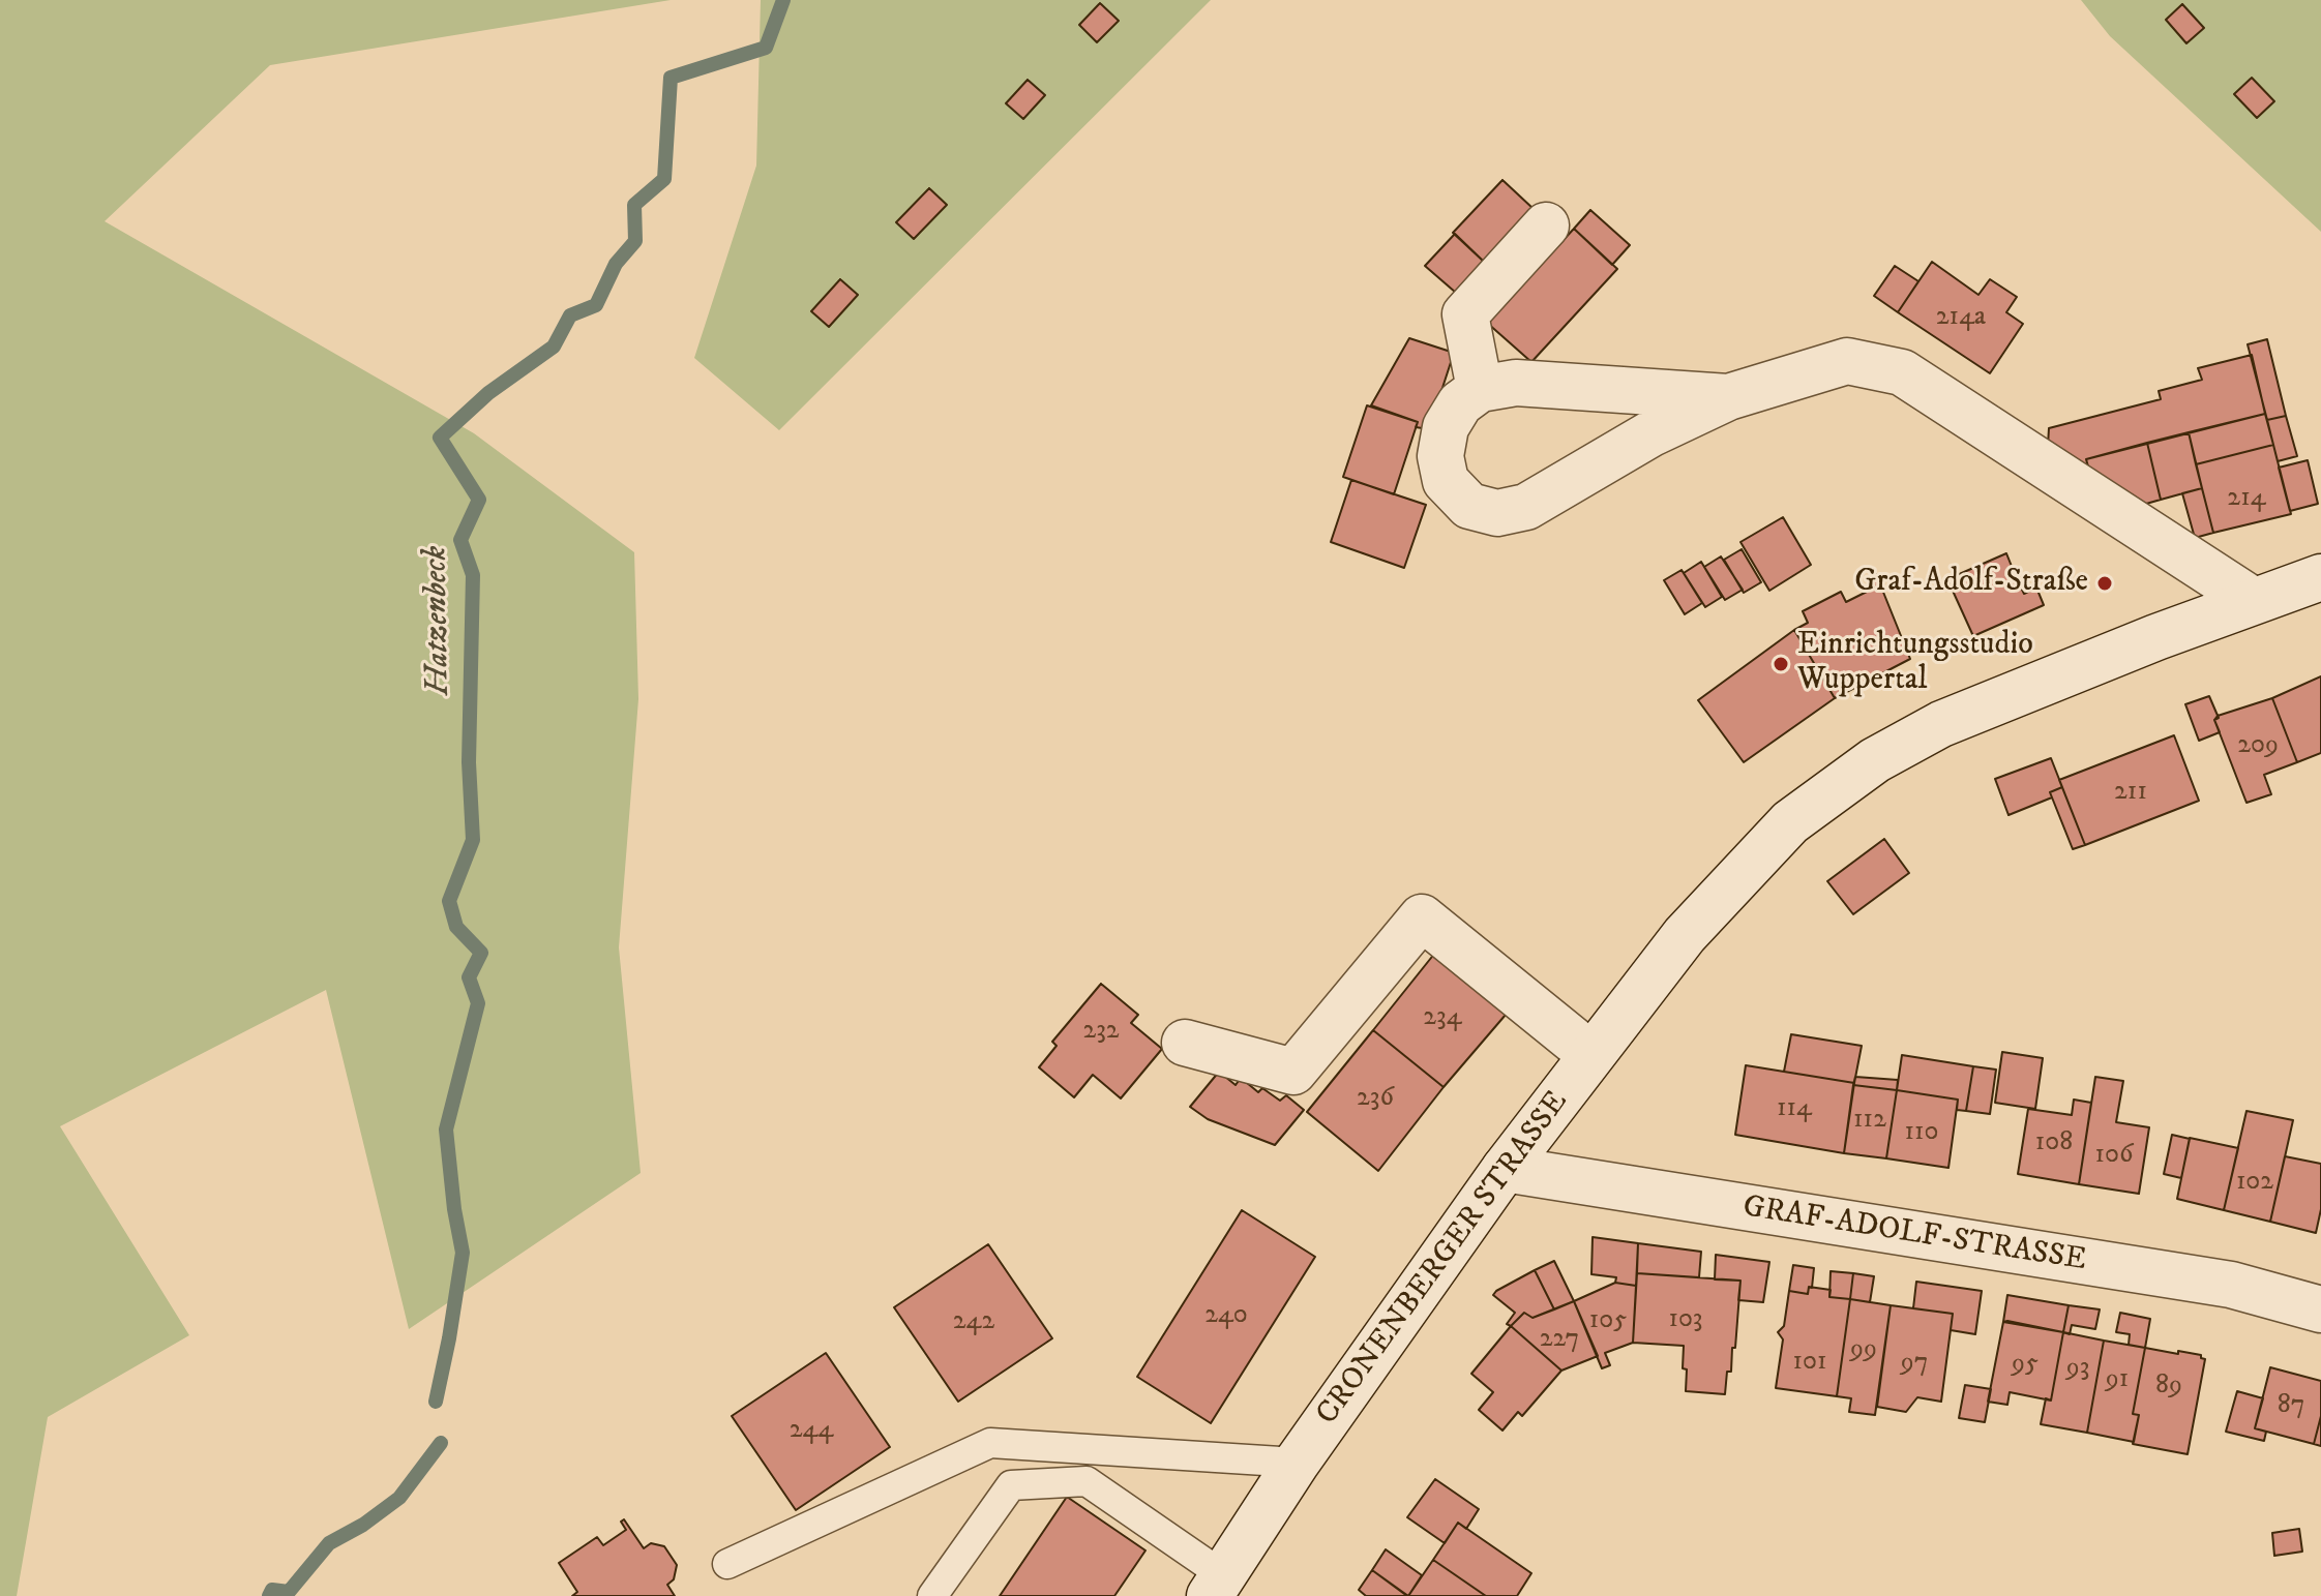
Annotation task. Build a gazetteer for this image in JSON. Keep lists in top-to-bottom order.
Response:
{
  "streets": {
    "street": ["GRAF-ADOLF-STRASSE", "CRONENBERGER STRASSE"]
  },
  "crossings": [
    ["GRAF-ADOLF-STRASSE", "CRONENBERGER STRASSE"]
  ],
  "water": ["Hatzenbeck"],
  "places": ["Graf-Adolf-Straße", "Einrichtungsstudio Wuppertal"],
  "house_numbers": [
    "214a",
    "214",
    "209",
    "211",
    "234",
    "232",
    "236",
    "114",
    "112",
    "110",
    "108",
    "106",
    "102",
    "240",
    "103",
    "105",
    "242",
    "227",
    "99",
    "101",
    "97",
    "95",
    "93",
    "91",
    "89",
    "87",
    "244"
  ]
}
